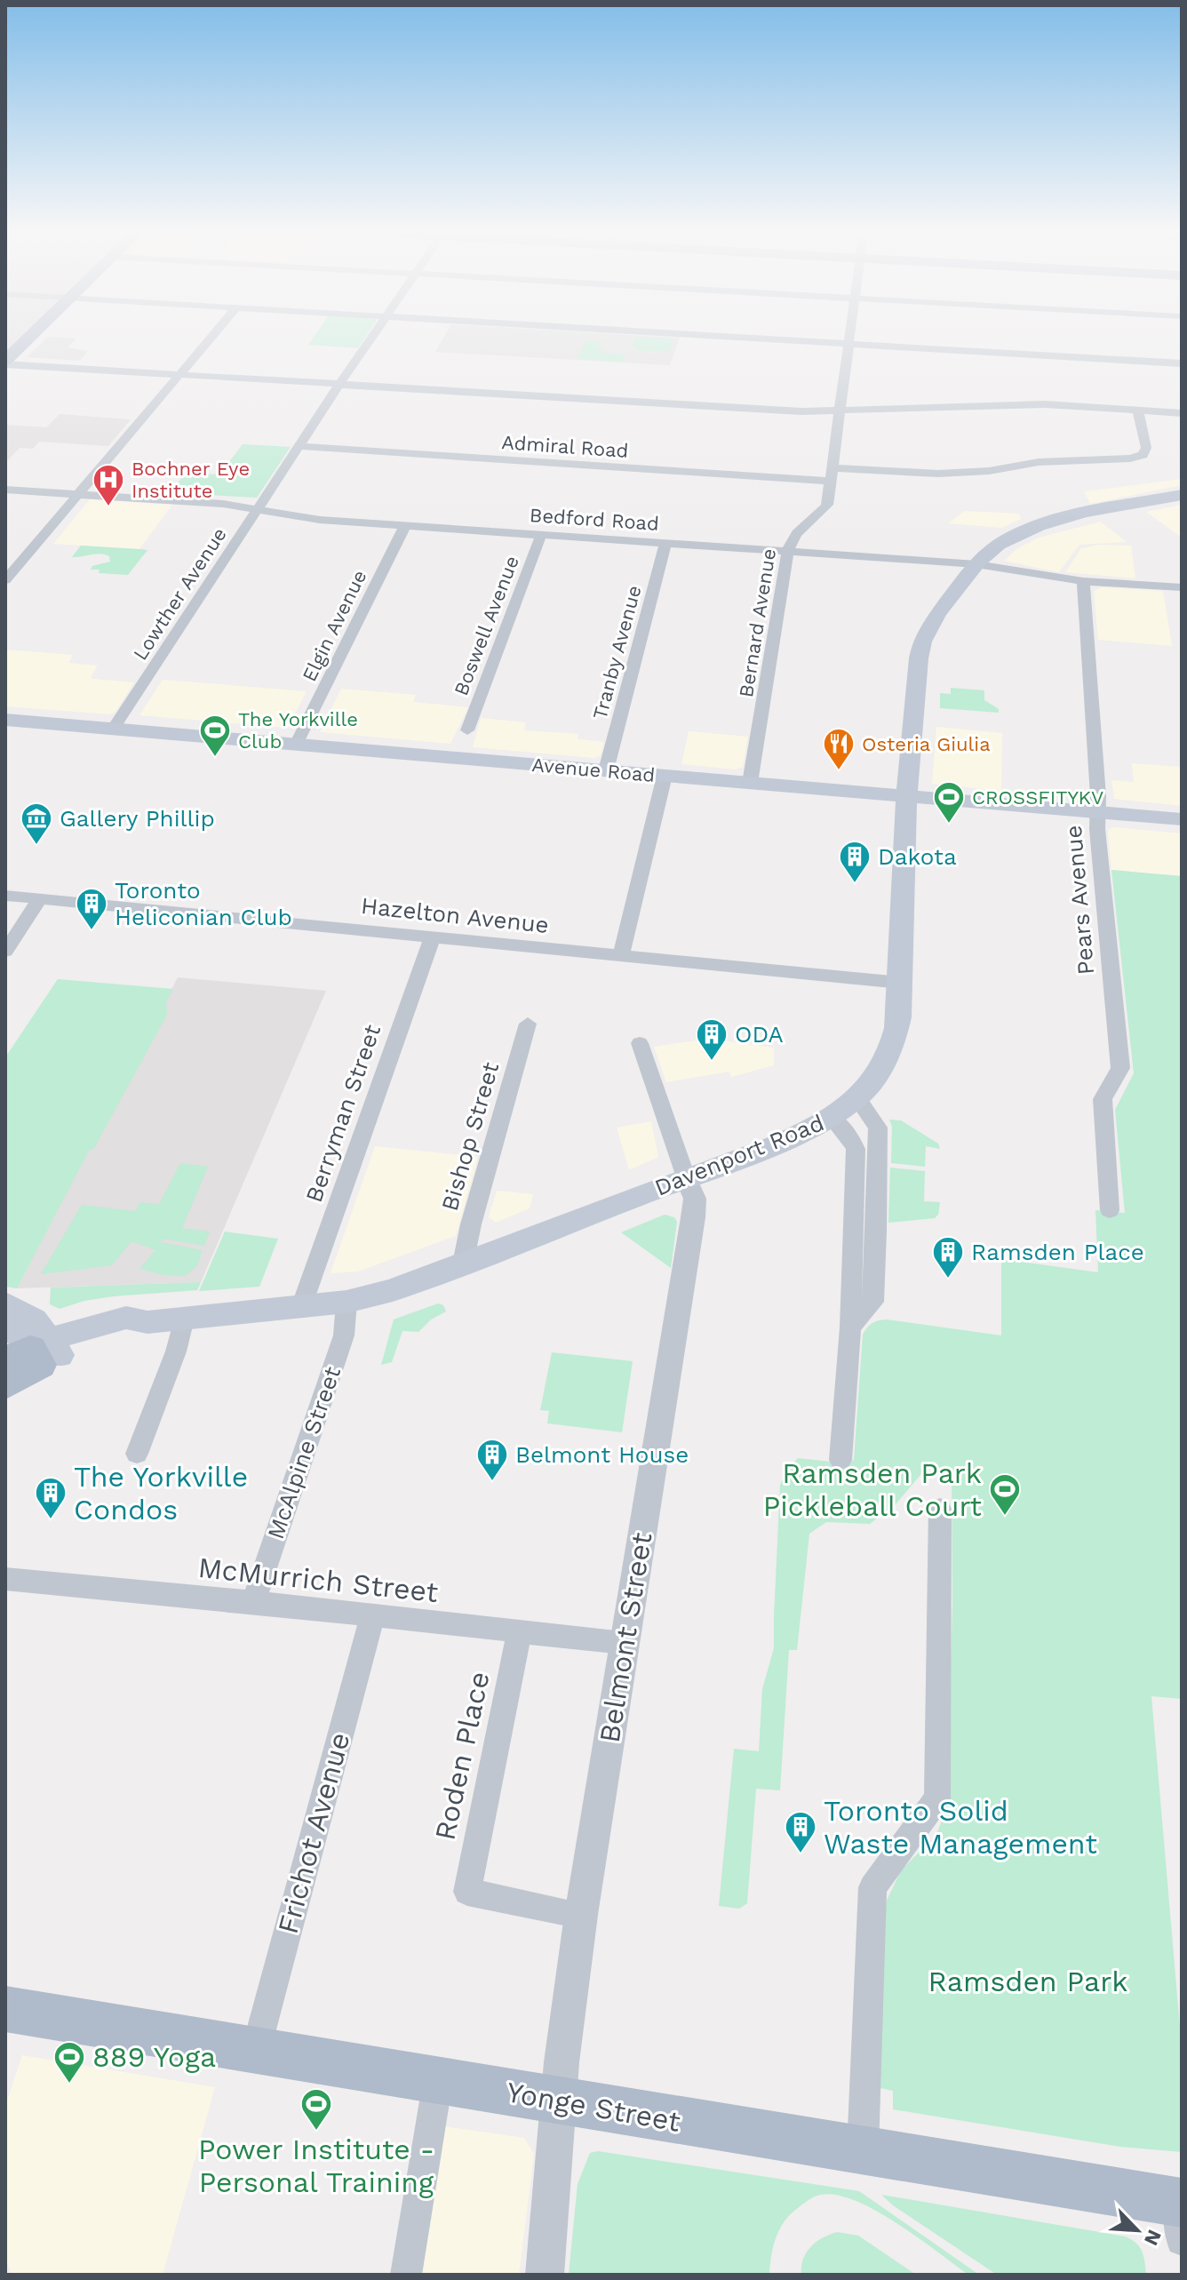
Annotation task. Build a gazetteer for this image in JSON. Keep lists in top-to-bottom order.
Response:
{
  "streets": {
    "main road": ["Avenue Road", "Davenport Road", "Yonge Street"],
    "street": [
      "Admiral Road",
      "Bedford Road",
      "Lowther Avenue",
      "Bernard Avenue",
      "Elgin Avenue",
      "Boswell Avenue",
      "Tranby Avenue",
      "Pears Avenue",
      "Hazelton Avenue",
      "Berryman Street",
      "Bishop Street",
      "McAlpine Street",
      "McMurrich Street",
      "Belmont Street",
      "Roden Place",
      "Frichot Avenue"
    ]
  },
  "crossings": [
    ["Admiral Road", "Lowther Avenue"],
    ["Admiral Road", "Bernard Avenue"],
    ["Bedford Road", "Lowther Avenue"],
    ["Bedford Road", "Bernard Avenue"],
    ["Bedford Road", "Elgin Avenue"],
    ["Bedford Road", "Boswell Avenue"],
    ["Bedford Road", "Tranby Avenue"],
    ["Bedford Road", "Pears Avenue"],
    ["Bedford Road", "Davenport Road"],
    ["Lowther Avenue", "Avenue Road"],
    ["Bernard Avenue", "Avenue Road"],
    ["Elgin Avenue", "Avenue Road"],
    ["Tranby Avenue", "Avenue Road"],
    ["Avenue Road", "Pears Avenue"],
    ["Avenue Road", "Davenport Road"],
    ["Hazelton Avenue", "Berryman Street"],
    ["Hazelton Avenue", "Davenport Road"],
    ["Berryman Street", "Davenport Road"],
    ["Bishop Street", "Davenport Road"],
    ["Davenport Road", "McAlpine Street"],
    ["Davenport Road", "Belmont Street"],
    ["McAlpine Street", "McMurrich Street"],
    ["McMurrich Street", "Belmont Street"],
    ["McMurrich Street", "Roden Place"],
    ["McMurrich Street", "Frichot Avenue"],
    ["Belmont Street", "Roden Place"],
    ["Belmont Street", "Yonge Street"],
    ["Frichot Avenue", "Yonge Street"]
  ],
  "parks": ["Ramsden Park"],
  "places": {
    "hospital": ["Bochner Eye Institute"],
    "sports": [
      "The Yorkville Club",
      "CROSSFITYKV",
      "Ramsden Park Pickleball Court",
      "889 Yoga",
      "Power Institute - Personal Training"
    ],
    "restaurant": ["Osteria Giulia"],
    "museum": ["Gallery Phillip"],
    "building": [
      "Dakota",
      "Toronto Heliconian Club",
      "ODA",
      "Ramsden Place",
      "Belmont House",
      "The Yorkville Condos",
      "Toronto Solid Waste Management"
    ]
  },
  "north": "bottom right"
}
